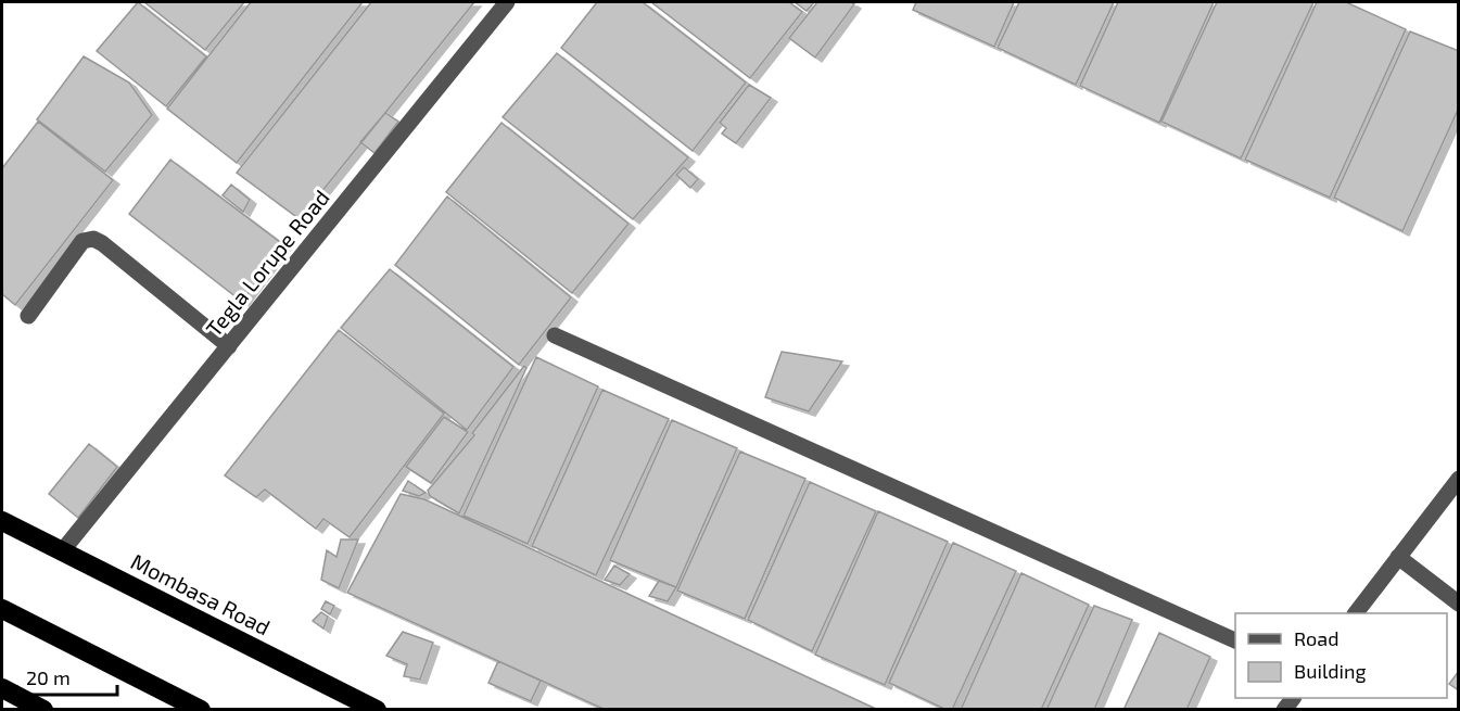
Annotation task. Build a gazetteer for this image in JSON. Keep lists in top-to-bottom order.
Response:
{
  "streets": {
    "highway": ["Mombasa Road"],
    "street": ["Tegla Lorupe Road"]
  },
  "crossings": [
    ["Tegla Lorupe Road", "Mombasa Road"]
  ],
  "legend": ["Road", "Building"],
  "scale_bar": "20 m"
}
